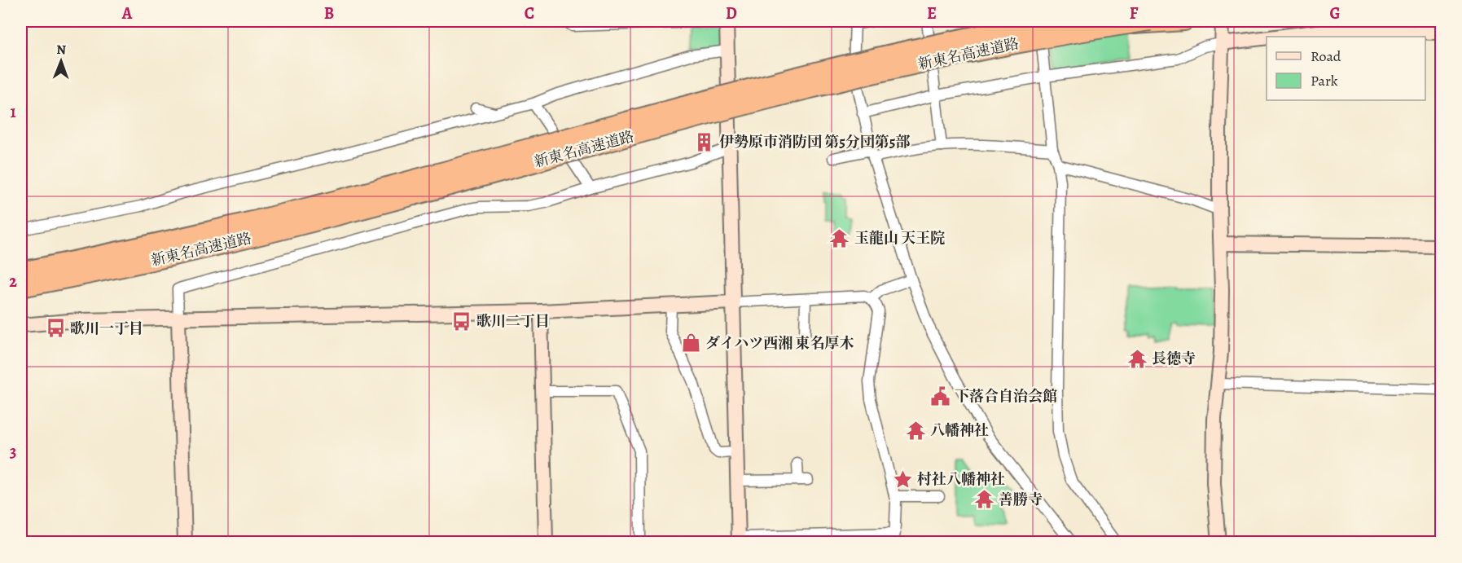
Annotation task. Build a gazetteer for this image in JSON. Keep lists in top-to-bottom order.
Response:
{
  "streets": {
    "highway": ["新東名高速道路"]
  },
  "places": {
    "building": ["伊勢原市消防団 第5分団第5部"],
    "temple": [
      "玉龍山 天王院",
      "長徳寺",
      "八幡神社",
      "善勝寺"
    ],
    "bus stop": ["歌川二丁目", "歌川一丁目"],
    "shop": ["ダイハツ西湘 東名厚木"],
    "public building": ["下落合自治会館"],
    "place": ["村社八幡神社"]
  },
  "legend": ["Road", "Park"],
  "north": "top",
  "grid": {
    "columns": [
      "A",
      "B",
      "C",
      "D",
      "E",
      "F",
      "G"
    ],
    "rows": ["1", "2", "3"]
  }
}
